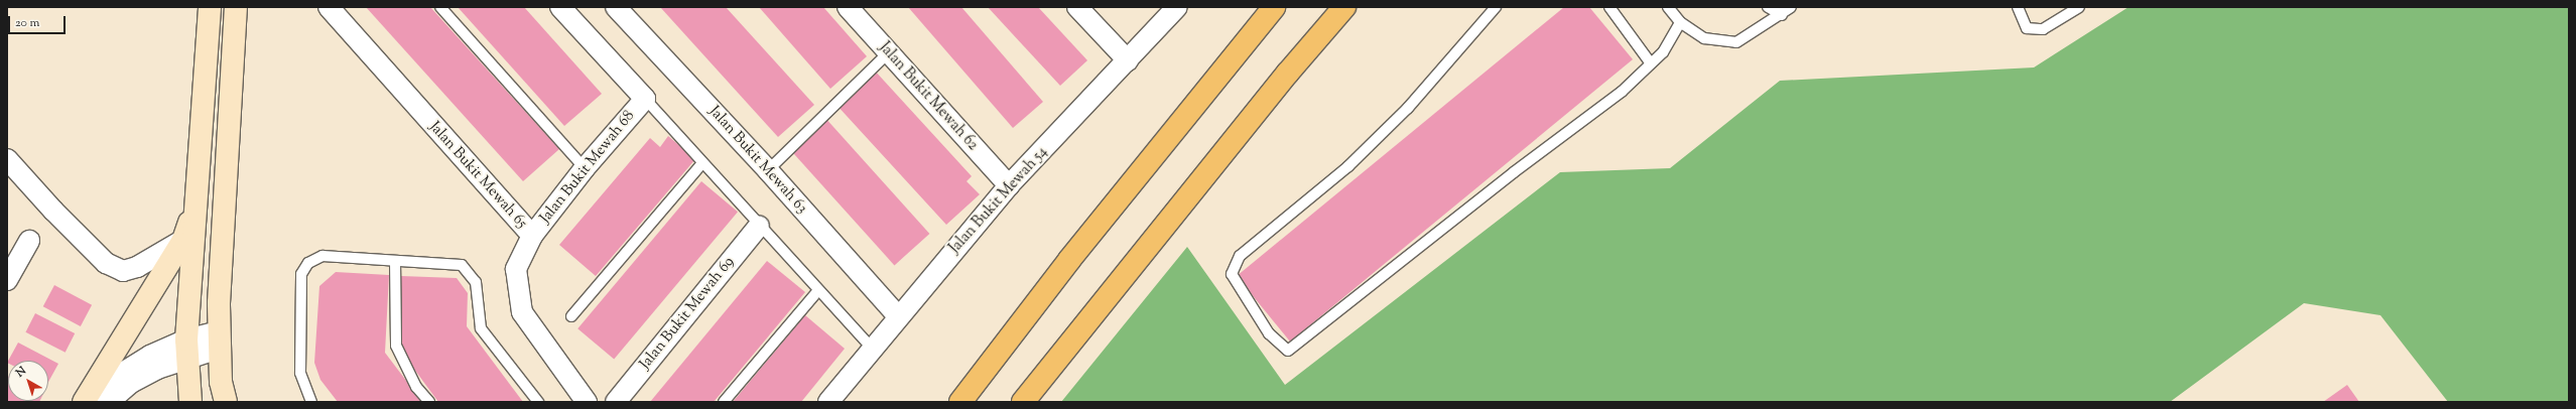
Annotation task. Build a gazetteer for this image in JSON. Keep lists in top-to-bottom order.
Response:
{
  "streets": {
    "street": [
      "Jalan Bukit Mewah 62",
      "Jalan Bukit Mewah 63",
      "Jalan Bukit Mewah 68",
      "Jalan Bukit Mewah 65",
      "Jalan Bukit Mewah 54",
      "Jalan Bukit Mewah 69"
    ]
  },
  "crossings": [
    ["Jalan Bukit Mewah 62", "Jalan Bukit Mewah 54"],
    ["Jalan Bukit Mewah 63", "Jalan Bukit Mewah 54"],
    ["Jalan Bukit Mewah 68", "Jalan Bukit Mewah 65"]
  ],
  "scale_bar": "20 m",
  "north": "top left"
}
